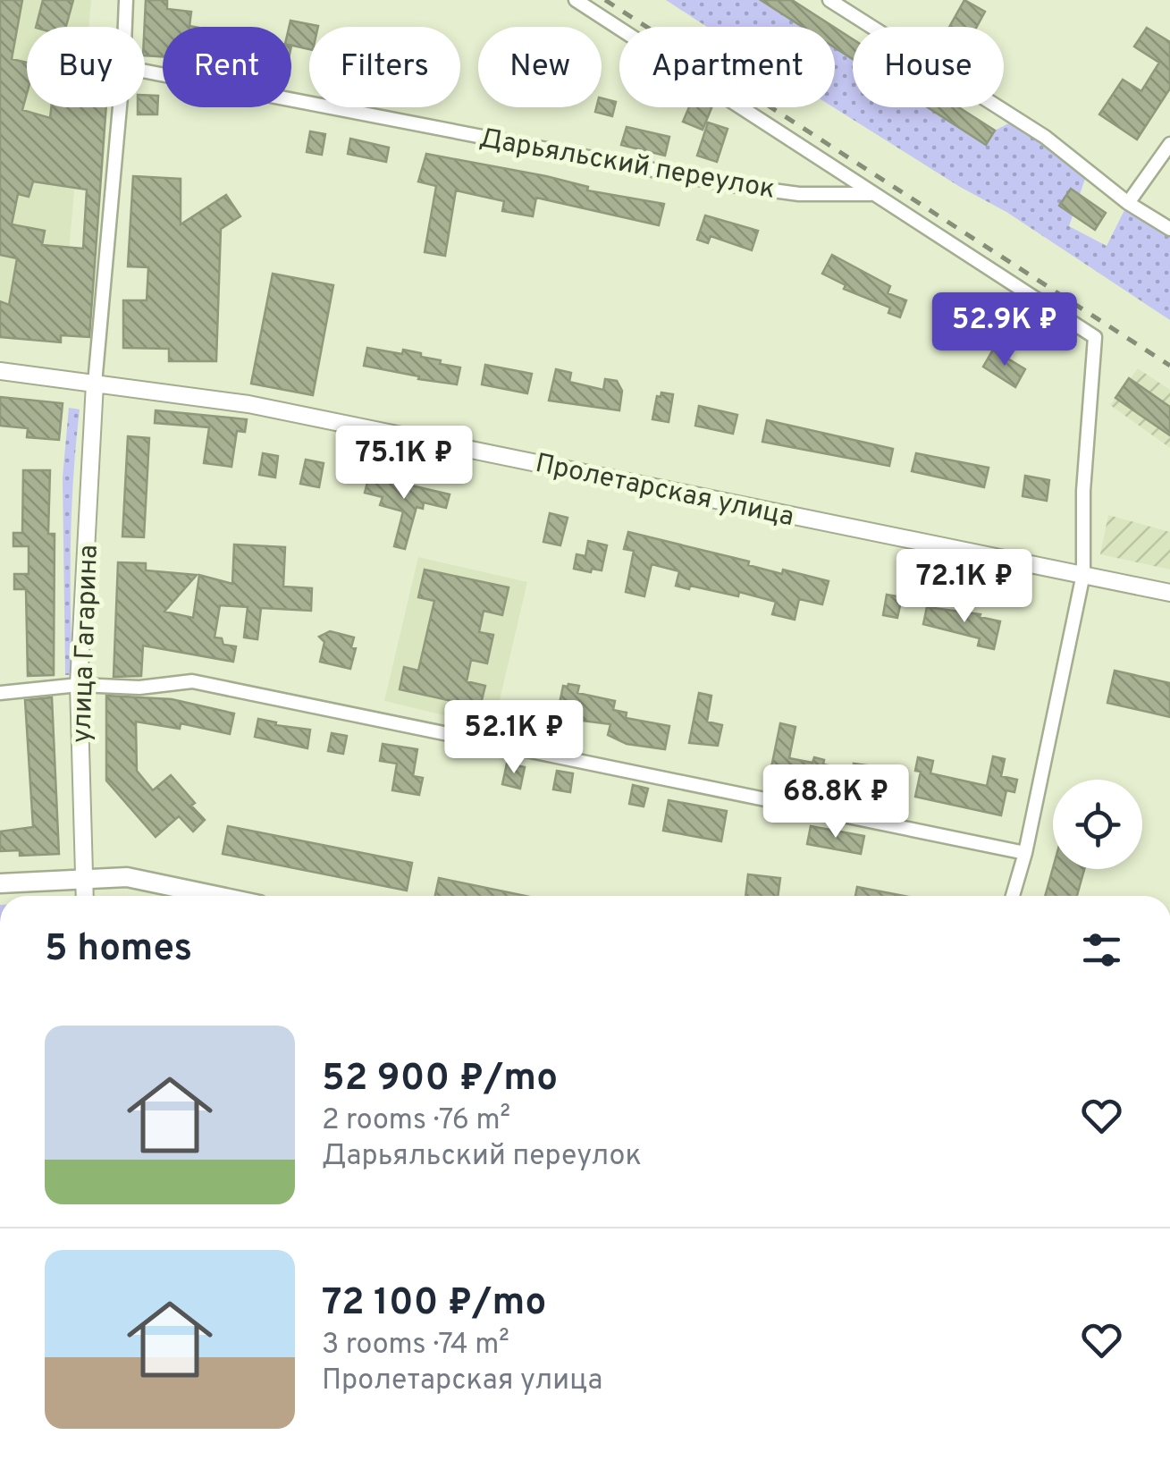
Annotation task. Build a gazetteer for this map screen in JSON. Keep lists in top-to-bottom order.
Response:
{
  "streets": {
    "street": ["Дарьяльский переулок", "Пролетарская улица", "улица Гагарина"]
  },
  "crossings": [
    ["Пролетарская улица", "улица Гагарина"]
  ],
  "page": {
    "chip": [
      "Buy",
      "Rent",
      "Filters",
      "New",
      "Apartment",
      "House"
    ],
    "price": [
      "52.9K ₽",
      "75.1K ₽",
      "72.1K ₽",
      "52.1K ₽",
      "68.8K ₽"
    ],
    "heading": "5 homes",
    "list": [
      {
        "name": "52 900 ₽/mo",
        "note": "2 rooms · 76 m² · Дарьяльский переулок"
      },
      {
        "name": "72 100 ₽/mo",
        "note": "3 rooms · 74 m² · Пролетарская улица"
      }
    ]
  }
}
